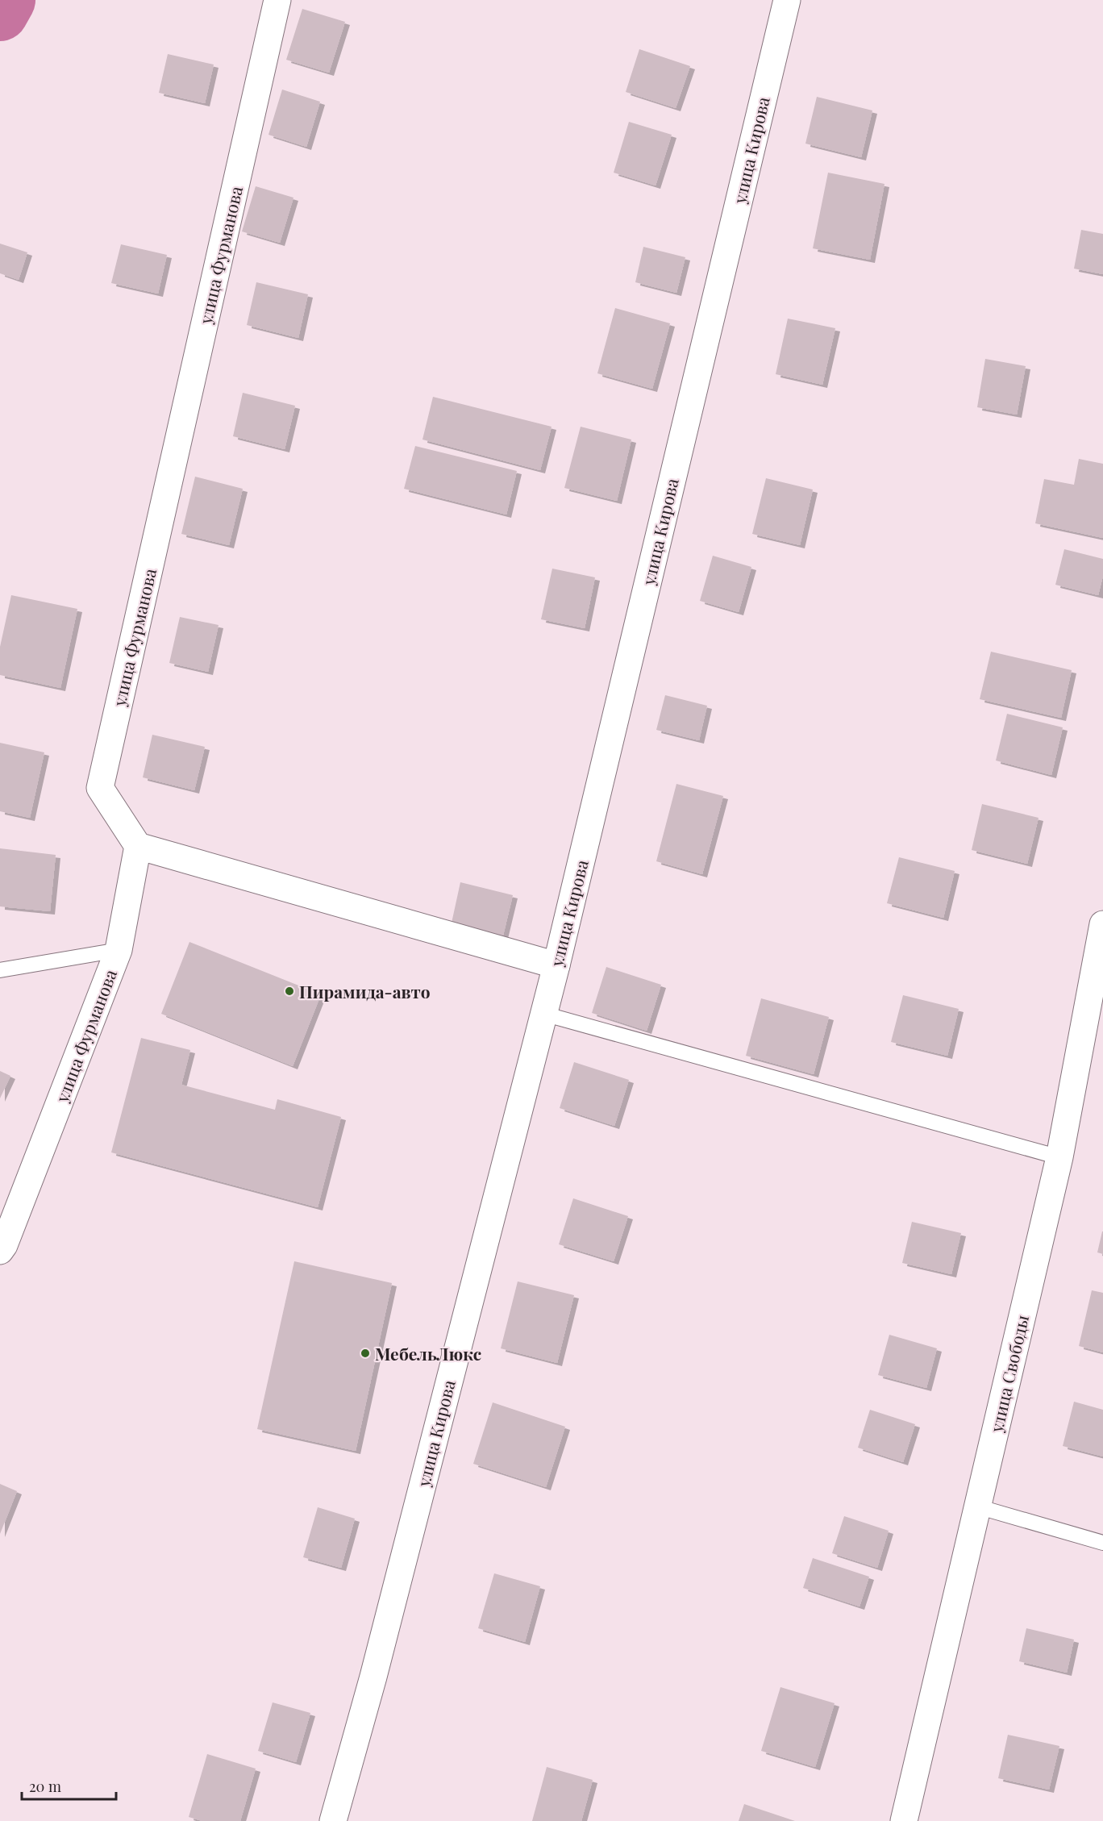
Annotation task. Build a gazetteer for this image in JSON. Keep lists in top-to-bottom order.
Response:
{
  "streets": {
    "street": ["улица Кирова", "улица Фурманова", "улица Свободы"]
  },
  "places": ["Пирамида-авто", "МебельЛюкс"],
  "scale_bar": "20 m"
}
